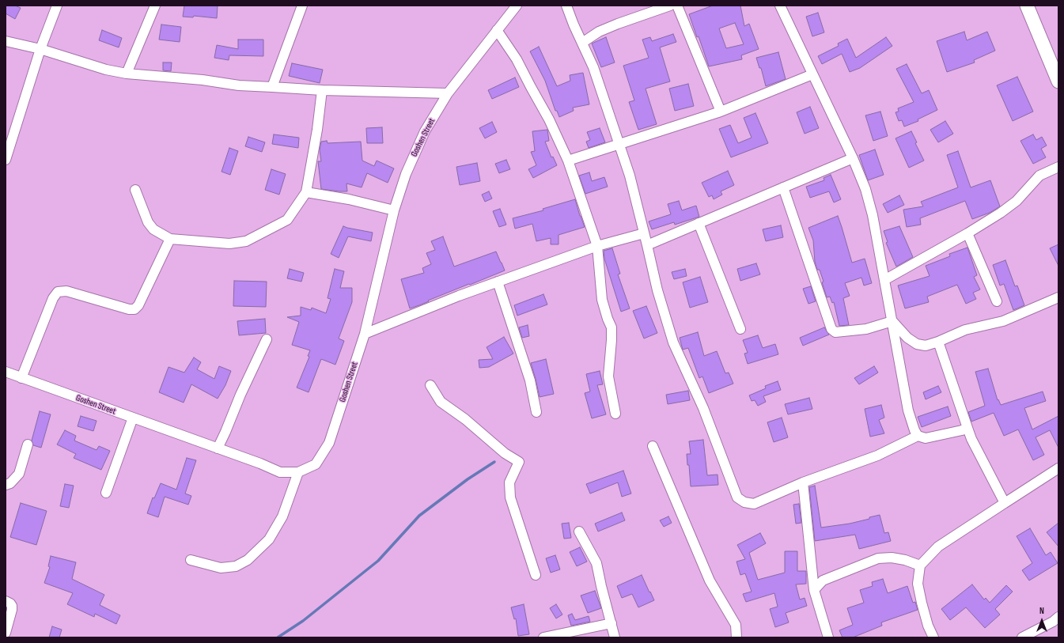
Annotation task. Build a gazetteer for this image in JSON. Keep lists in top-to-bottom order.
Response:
{
  "streets": {
    "street": ["Goshen Street"]
  },
  "north": "top"
}
